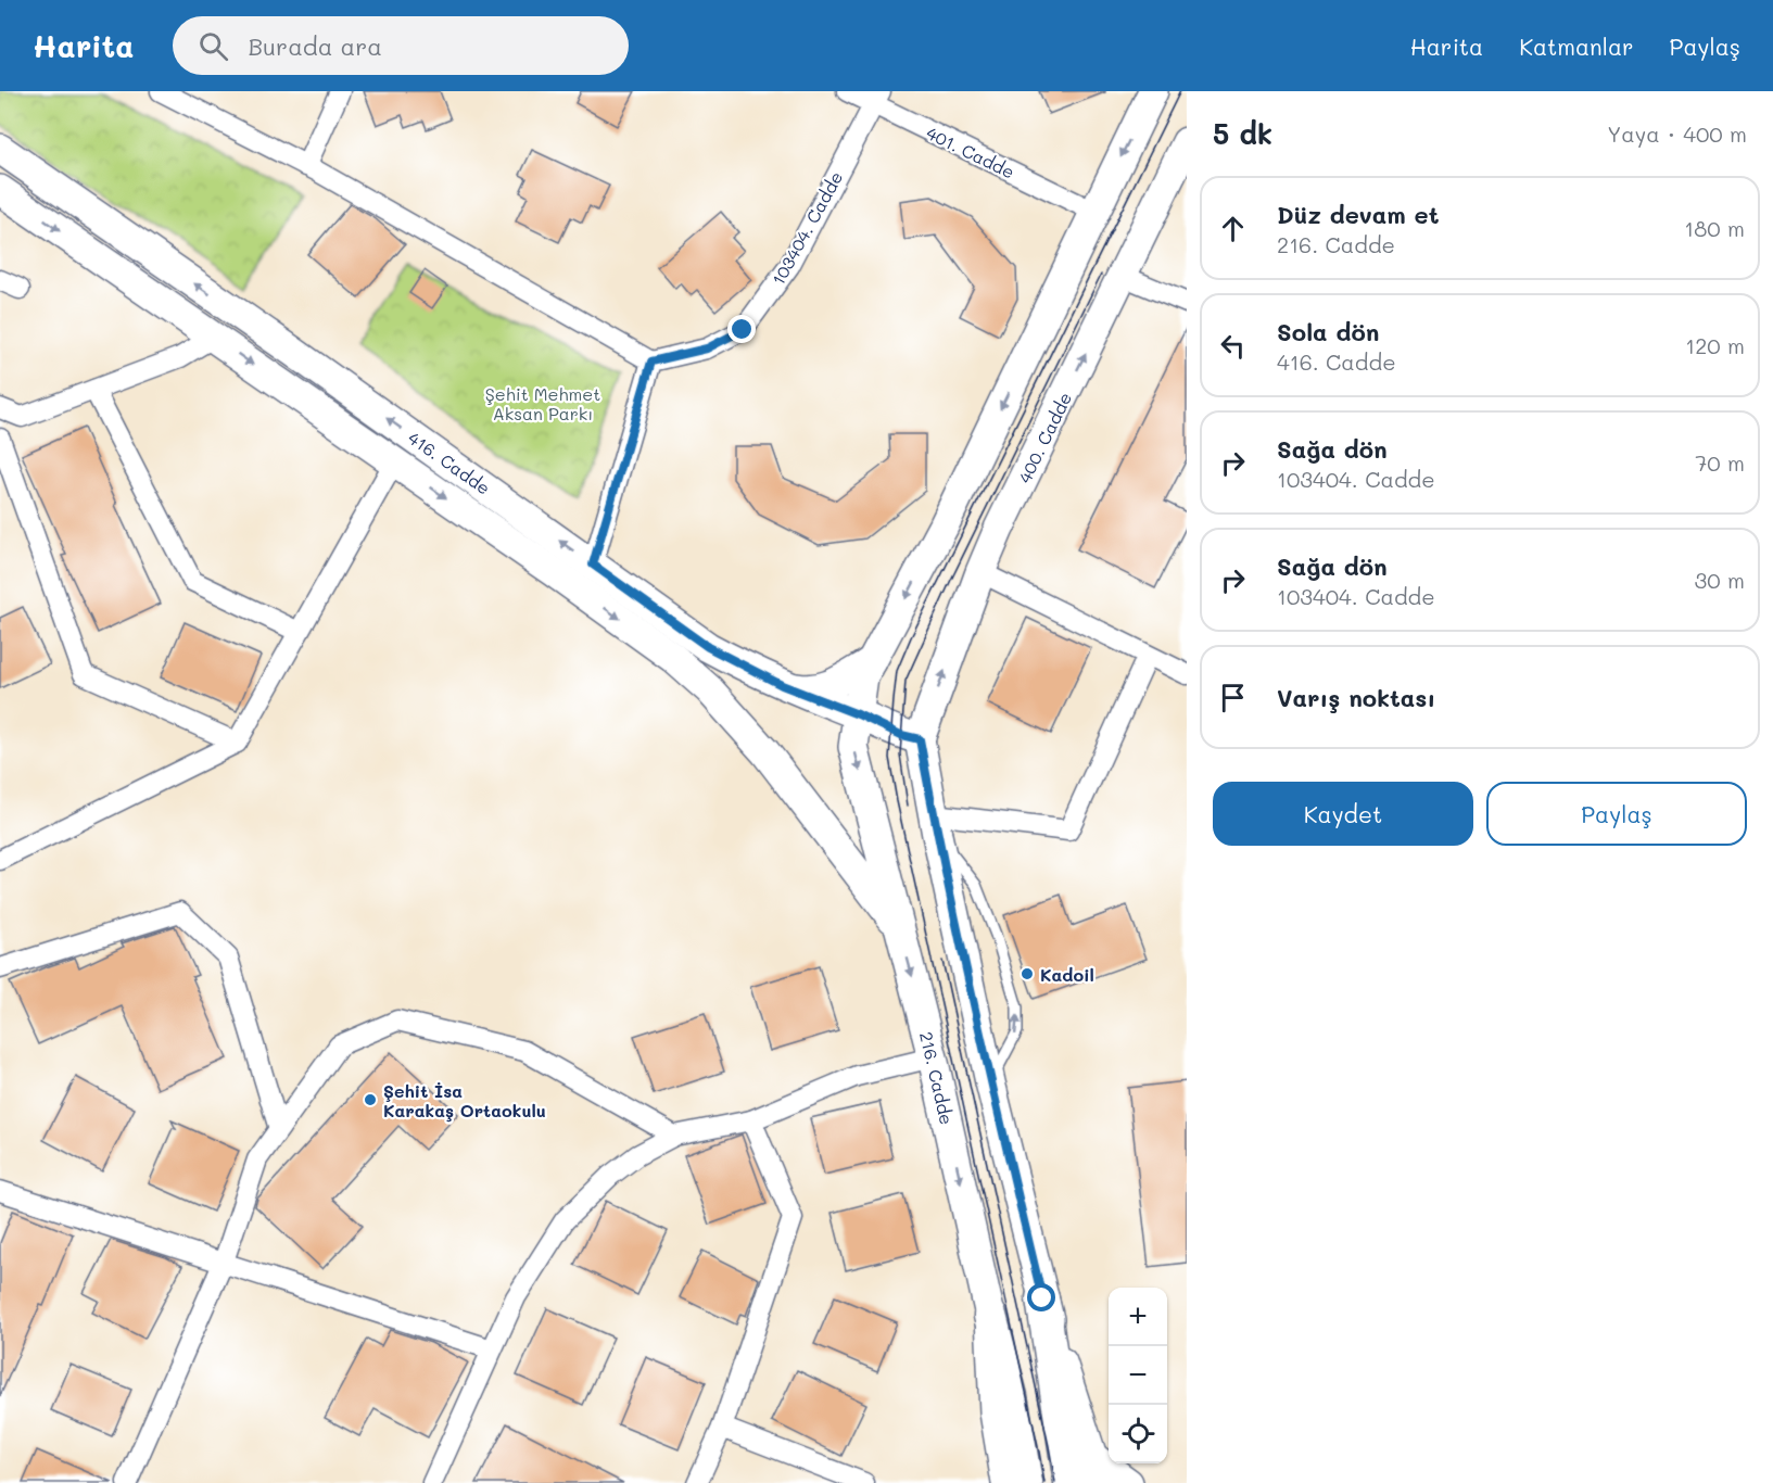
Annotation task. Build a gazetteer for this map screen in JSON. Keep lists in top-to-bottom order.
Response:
{
  "streets": {
    "main road": ["400. Cadde", "416. Cadde", "216. Cadde"],
    "street": ["401. Cadde", "103404. Cadde"]
  },
  "crossings": [
    ["401. Cadde", "103404. Cadde"],
    ["400. Cadde", "416. Cadde"],
    ["416. Cadde", "216. Cadde"]
  ],
  "parks": ["Şehit Mehmet Aksan Parkı"],
  "places": ["Kadoil", "Şehit İsa Karakaş Ortaokulu"],
  "page": {
    "header": "Harita",
    "search": "Burada ara",
    "nav": ["Harita", "Katmanlar", "Paylaş"],
    "heading": ["5 dk", "Yaya · 400 m"],
    "list": [
      ["Düz devam et", "216. Cadde", "180 m"],
      ["Sola dön", "416. Cadde", "120 m"],
      ["Sağa dön", "103404. Cadde", "70 m"],
      ["Sağa dön", "103404. Cadde", "30 m"],
      "Varış noktası"
    ],
    "buttons": ["Kaydet", "Paylaş"],
    "map_buttons": ["+", "−"]
  }
}
